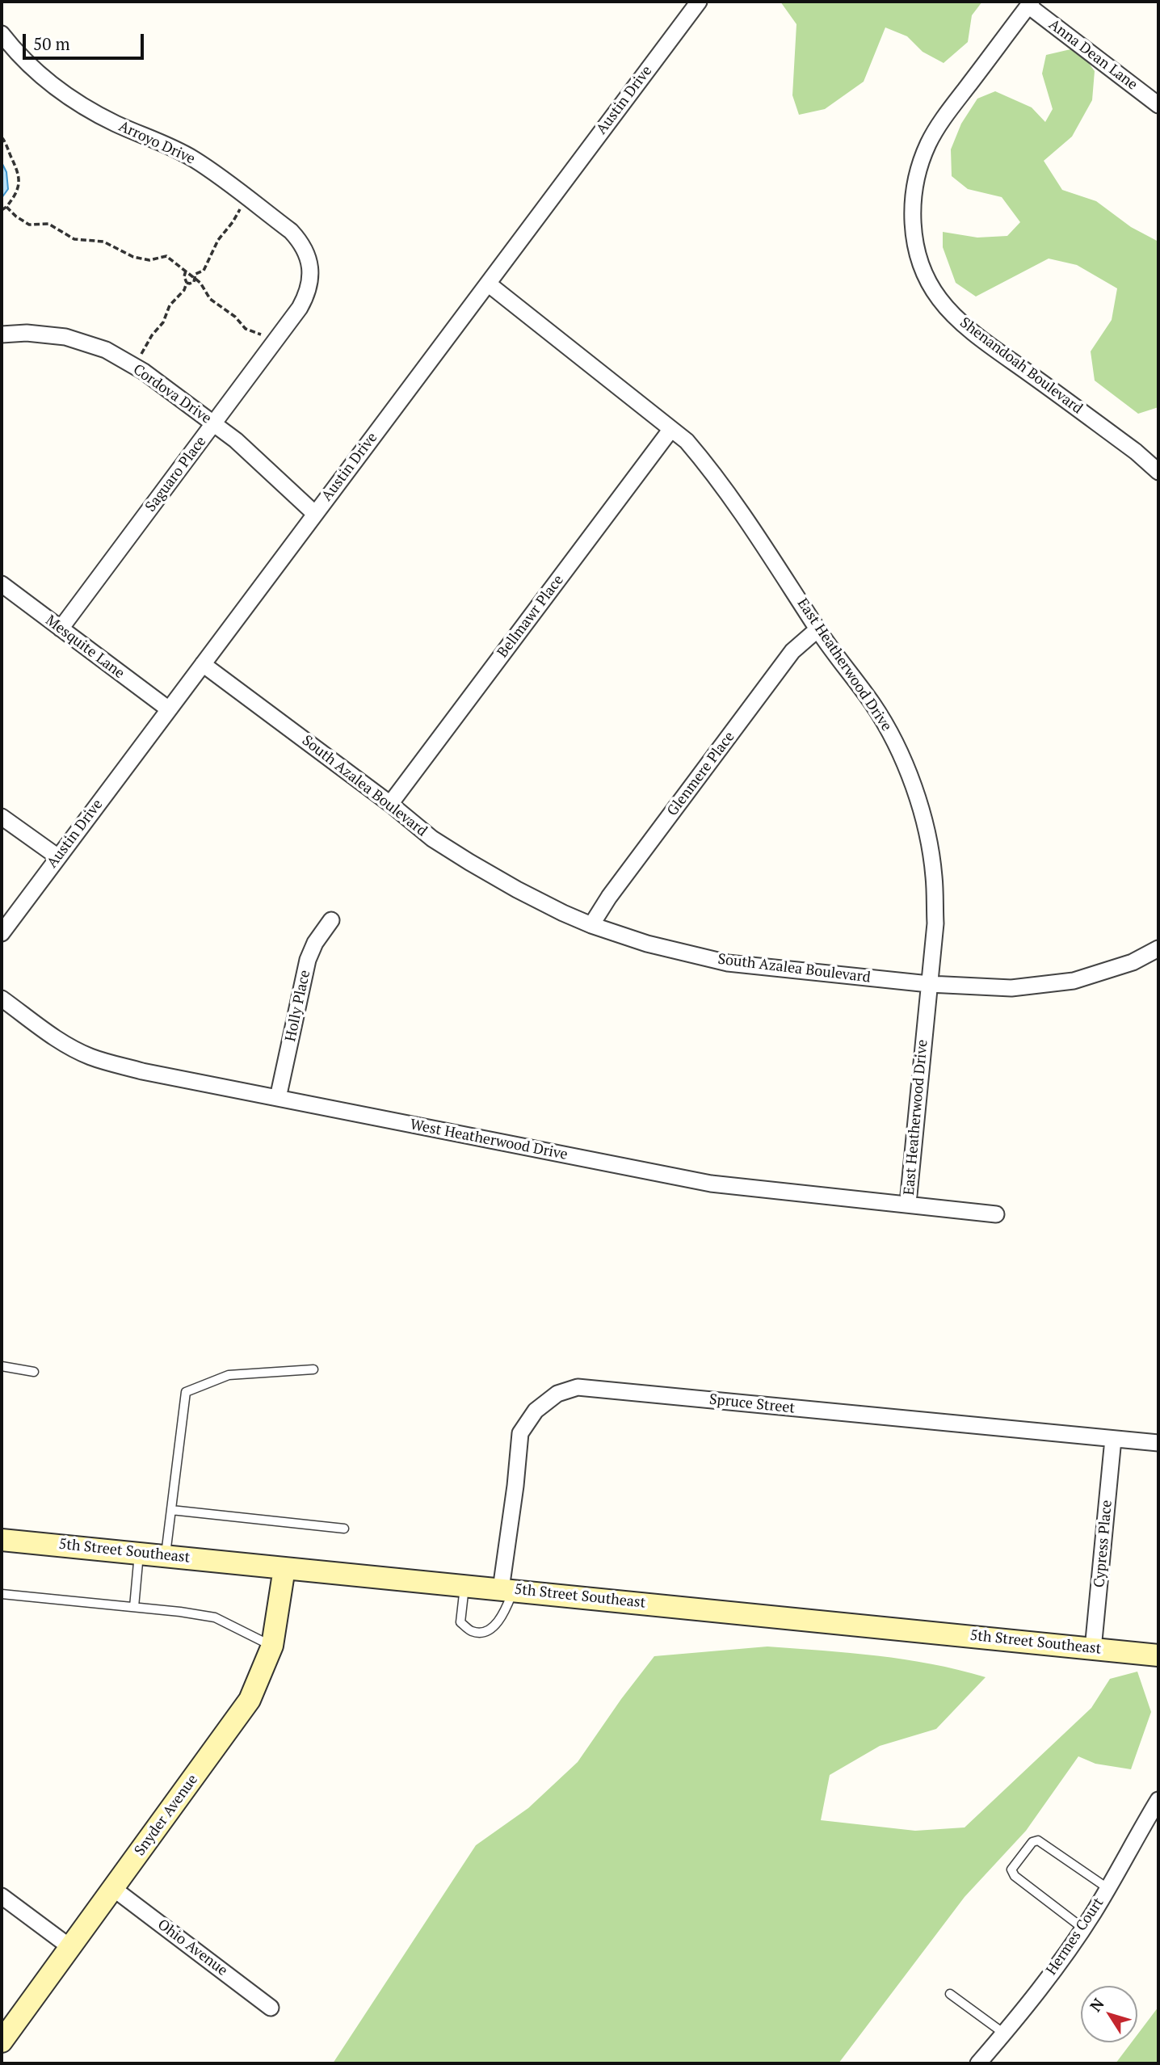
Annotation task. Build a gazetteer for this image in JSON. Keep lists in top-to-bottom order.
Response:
{
  "streets": {
    "main road": ["5th Street Southeast", "Snyder Avenue"],
    "street": [
      "Anna Dean Lane",
      "Austin Drive",
      "Arroyo Drive",
      "Shenandoah Boulevard",
      "Cordova Drive",
      "Saguaro Place",
      "Bellmawr Place",
      "Mesquite Lane",
      "East Heatherwood Drive",
      "Glenmere Place",
      "South Azalea Boulevard",
      "Holly Place",
      "West Heatherwood Drive",
      "Spruce Street",
      "Cypress Place",
      "Hermes Court",
      "Ohio Avenue"
    ]
  },
  "crossings": [
    ["Anna Dean Lane", "Shenandoah Boulevard"],
    ["Austin Drive", "Cordova Drive"],
    ["Austin Drive", "Mesquite Lane"],
    ["Austin Drive", "East Heatherwood Drive"],
    ["Austin Drive", "South Azalea Boulevard"],
    ["Arroyo Drive", "Saguaro Place"],
    ["Cordova Drive", "Saguaro Place"],
    ["Saguaro Place", "Mesquite Lane"],
    ["Bellmawr Place", "East Heatherwood Drive"],
    ["Bellmawr Place", "South Azalea Boulevard"],
    ["East Heatherwood Drive", "Glenmere Place"],
    ["East Heatherwood Drive", "South Azalea Boulevard"],
    ["East Heatherwood Drive", "West Heatherwood Drive"],
    ["Glenmere Place", "South Azalea Boulevard"],
    ["Holly Place", "West Heatherwood Drive"],
    ["Spruce Street", "Cypress Place"],
    ["Spruce Street", "5th Street Southeast"],
    ["Cypress Place", "5th Street Southeast"],
    ["5th Street Southeast", "Snyder Avenue"],
    ["Snyder Avenue", "Ohio Avenue"]
  ],
  "scale_bar": "50 m",
  "north": "top left"
}
